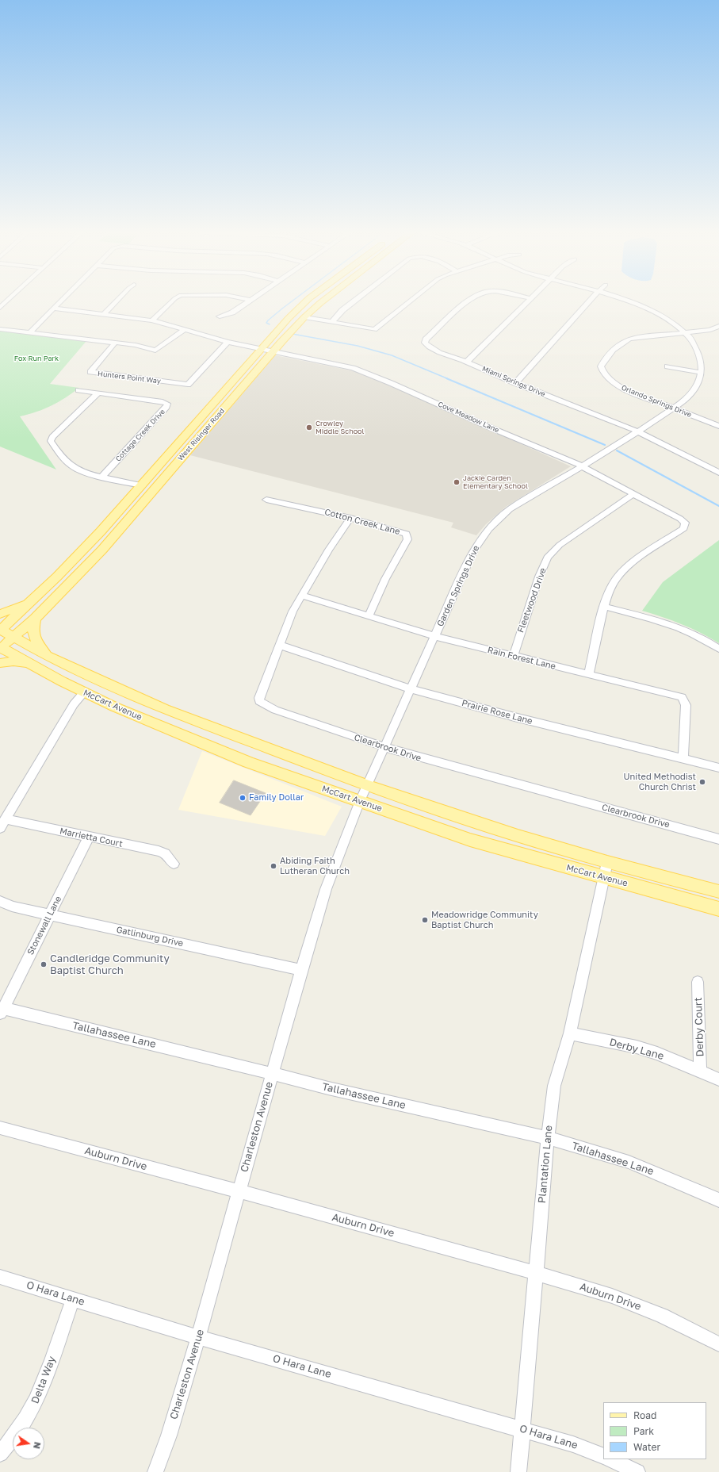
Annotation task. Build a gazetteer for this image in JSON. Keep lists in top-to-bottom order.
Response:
{
  "streets": {
    "main road": ["West Risinger Road", "McCart Avenue"],
    "street": [
      "Hunters Point Way",
      "Miami Springs Drive",
      "Orlando Springs Drive",
      "Cove Meadow Lane",
      "Cottage Creek Drive",
      "Cotton Creek Lane",
      "Garden Springs Drive",
      "Fleetwood Drive",
      "Rain Forest Lane",
      "Prairie Rose Lane",
      "Clearbrook Drive",
      "Marrietta Court",
      "Stonewall Lane",
      "Gatlinburg Drive",
      "Derby Court",
      "Tallahassee Lane",
      "Derby Lane",
      "Charleston Avenue",
      "Auburn Drive",
      "Plantation Lane",
      "O Hara Lane",
      "Delta Way"
    ]
  },
  "crossings": [
    ["Hunters Point Way", "Cove Meadow Lane"],
    ["Miami Springs Drive", "Garden Springs Drive"],
    ["Orlando Springs Drive", "Garden Springs Drive"],
    ["Cove Meadow Lane", "West Risinger Road"],
    ["Cove Meadow Lane", "Garden Springs Drive"],
    ["Cove Meadow Lane", "Fleetwood Drive"],
    ["Cove Meadow Lane", "Rain Forest Lane"],
    ["West Risinger Road", "McCart Avenue"],
    ["Cotton Creek Lane", "Rain Forest Lane"],
    ["Cotton Creek Lane", "Clearbrook Drive"],
    ["Garden Springs Drive", "Rain Forest Lane"],
    ["Garden Springs Drive", "McCart Avenue"],
    ["Garden Springs Drive", "Prairie Rose Lane"],
    ["Garden Springs Drive", "Clearbrook Drive"],
    ["Garden Springs Drive", "Charleston Avenue"],
    ["Fleetwood Drive", "Rain Forest Lane"],
    ["Rain Forest Lane", "Prairie Rose Lane"],
    ["Rain Forest Lane", "Clearbrook Drive"],
    ["McCart Avenue", "Charleston Avenue"],
    ["McCart Avenue", "Plantation Lane"],
    ["Prairie Rose Lane", "Clearbrook Drive"],
    ["Marrietta Court", "Stonewall Lane"],
    ["Stonewall Lane", "Gatlinburg Drive"],
    ["Stonewall Lane", "Tallahassee Lane"],
    ["Gatlinburg Drive", "Charleston Avenue"],
    ["Derby Court", "Derby Lane"],
    ["Tallahassee Lane", "Charleston Avenue"],
    ["Tallahassee Lane", "Plantation Lane"],
    ["Derby Lane", "Plantation Lane"],
    ["Charleston Avenue", "Auburn Drive"],
    ["Charleston Avenue", "O Hara Lane"],
    ["Auburn Drive", "Plantation Lane"],
    ["Plantation Lane", "O Hara Lane"],
    ["O Hara Lane", "Delta Way"]
  ],
  "parks": ["Fox Run Park"],
  "places": [
    "Crowley Middle School",
    "Jackie Carden Elementary School",
    "United Methodist Church Christ",
    "Family Dollar",
    "Abiding Faith Lutheran Church",
    "Meadowridge Community Baptist Church",
    "Candleridge Community Baptist Church"
  ],
  "legend": ["Road", "Park", "Water"],
  "north": "right"
}
